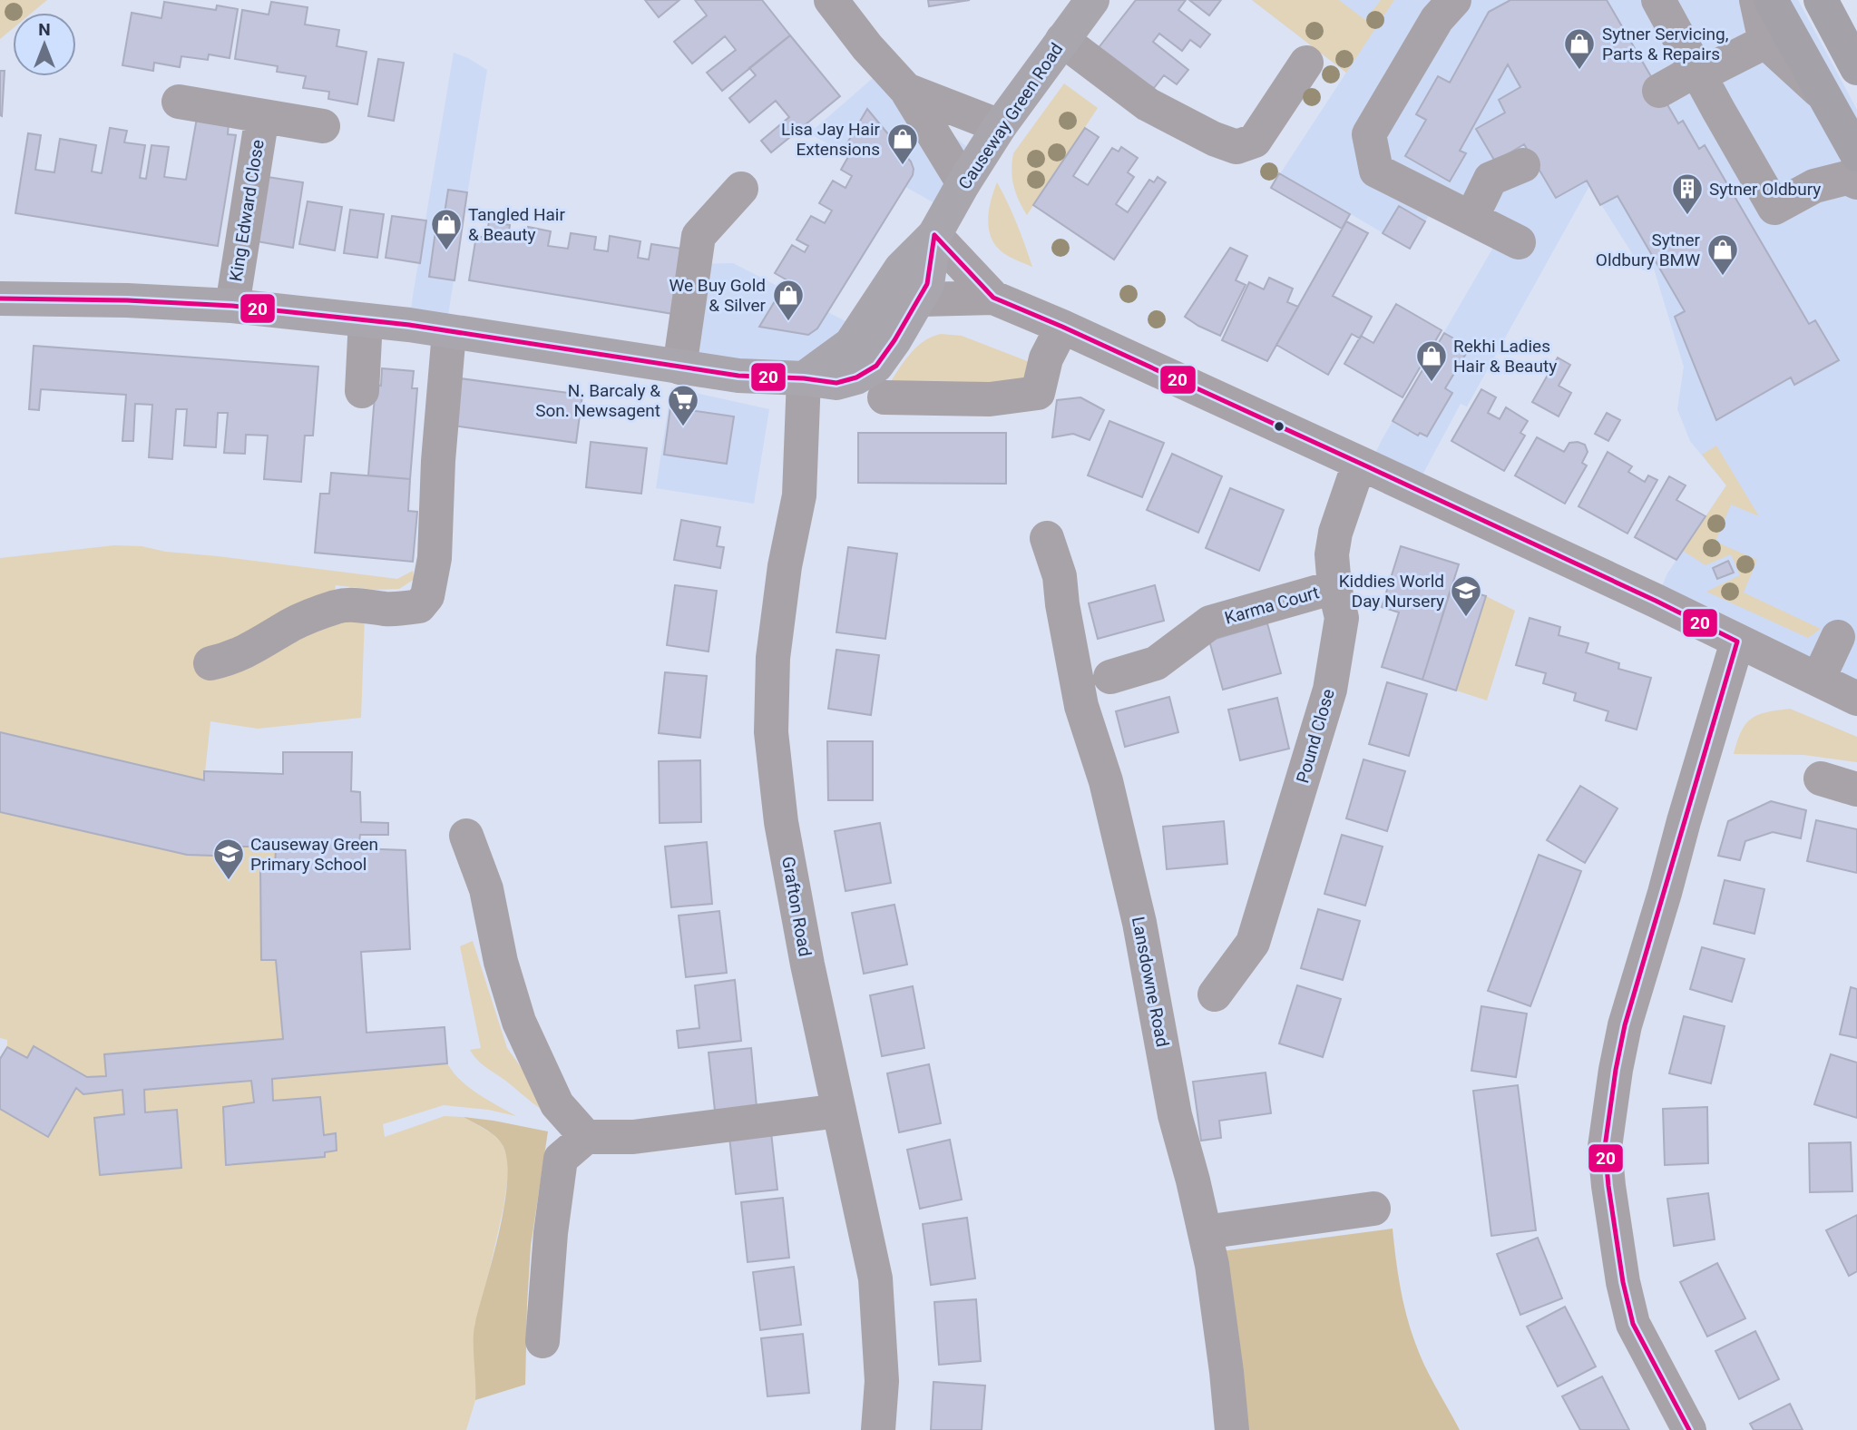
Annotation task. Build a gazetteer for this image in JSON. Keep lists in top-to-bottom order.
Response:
{
  "streets": {
    "main road": ["Causeway Green Road"],
    "street": [
      "King Edward Close",
      "Karma Court",
      "Pound Close",
      "Grafton Road",
      "Lansdowne Road"
    ]
  },
  "crossings": [
    ["Causeway Green Road", "Grafton Road"],
    ["Karma Court", "Pound Close"]
  ],
  "places": {
    "shop": [
      "Sytner Servicing, Parts & Repairs",
      "Lisa Jay Hair Extensions",
      "Tangled Hair & Beauty",
      "Sytner Oldbury BMW",
      "We Buy Gold & Silver",
      "Rekhi Ladies Hair & Beauty"
    ],
    "building": ["Sytner Oldbury"],
    "supermarket": ["N. Barcaly & Son. Newsagent"],
    "school or university": ["Kiddies World Day Nursery", "Causeway Green Primary School"]
  },
  "lines": ["transit line 20"],
  "north": "top"
}
